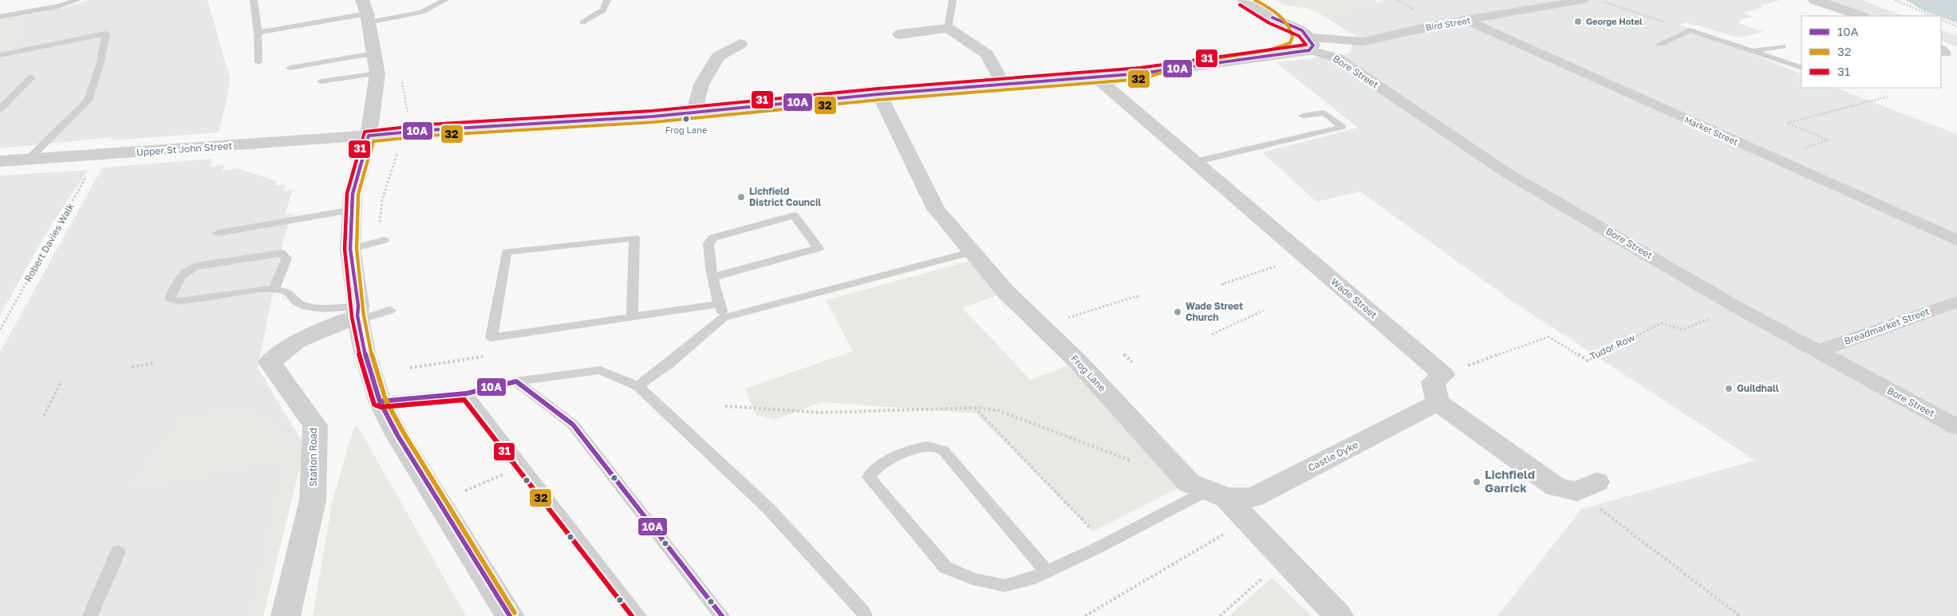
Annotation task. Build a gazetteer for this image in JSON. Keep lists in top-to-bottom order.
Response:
{
  "streets": {
    "street": [
      "Bird Street",
      "Bore Street",
      "Market Street",
      "Upper St John Street",
      "Wade Street",
      "Breadmarket Street",
      "Frog Lane",
      "Castle Dyke",
      "Station Road"
    ],
    "path": ["Robert Davies Walk", "Tudor Row"]
  },
  "crossings": [
    ["Bird Street", "Bore Street"],
    ["Bird Street", "Market Street"],
    ["Bore Street", "Breadmarket Street"],
    ["Bore Street", "Tudor Row"],
    ["Upper St John Street", "Robert Davies Walk"],
    ["Upper St John Street", "Wade Street"],
    ["Upper St John Street", "Frog Lane"],
    ["Wade Street", "Tudor Row"],
    ["Frog Lane", "Castle Dyke"]
  ],
  "places": [
    "George Hotel",
    "Frog Lane",
    "Lichfield District Council",
    "Wade Street Church",
    "Guildhall",
    "Lichfield Garrick"
  ],
  "lines": ["transit line 32", "transit line 31", "transit line 10A"],
  "legend": ["10A", "32", "31"]
}
